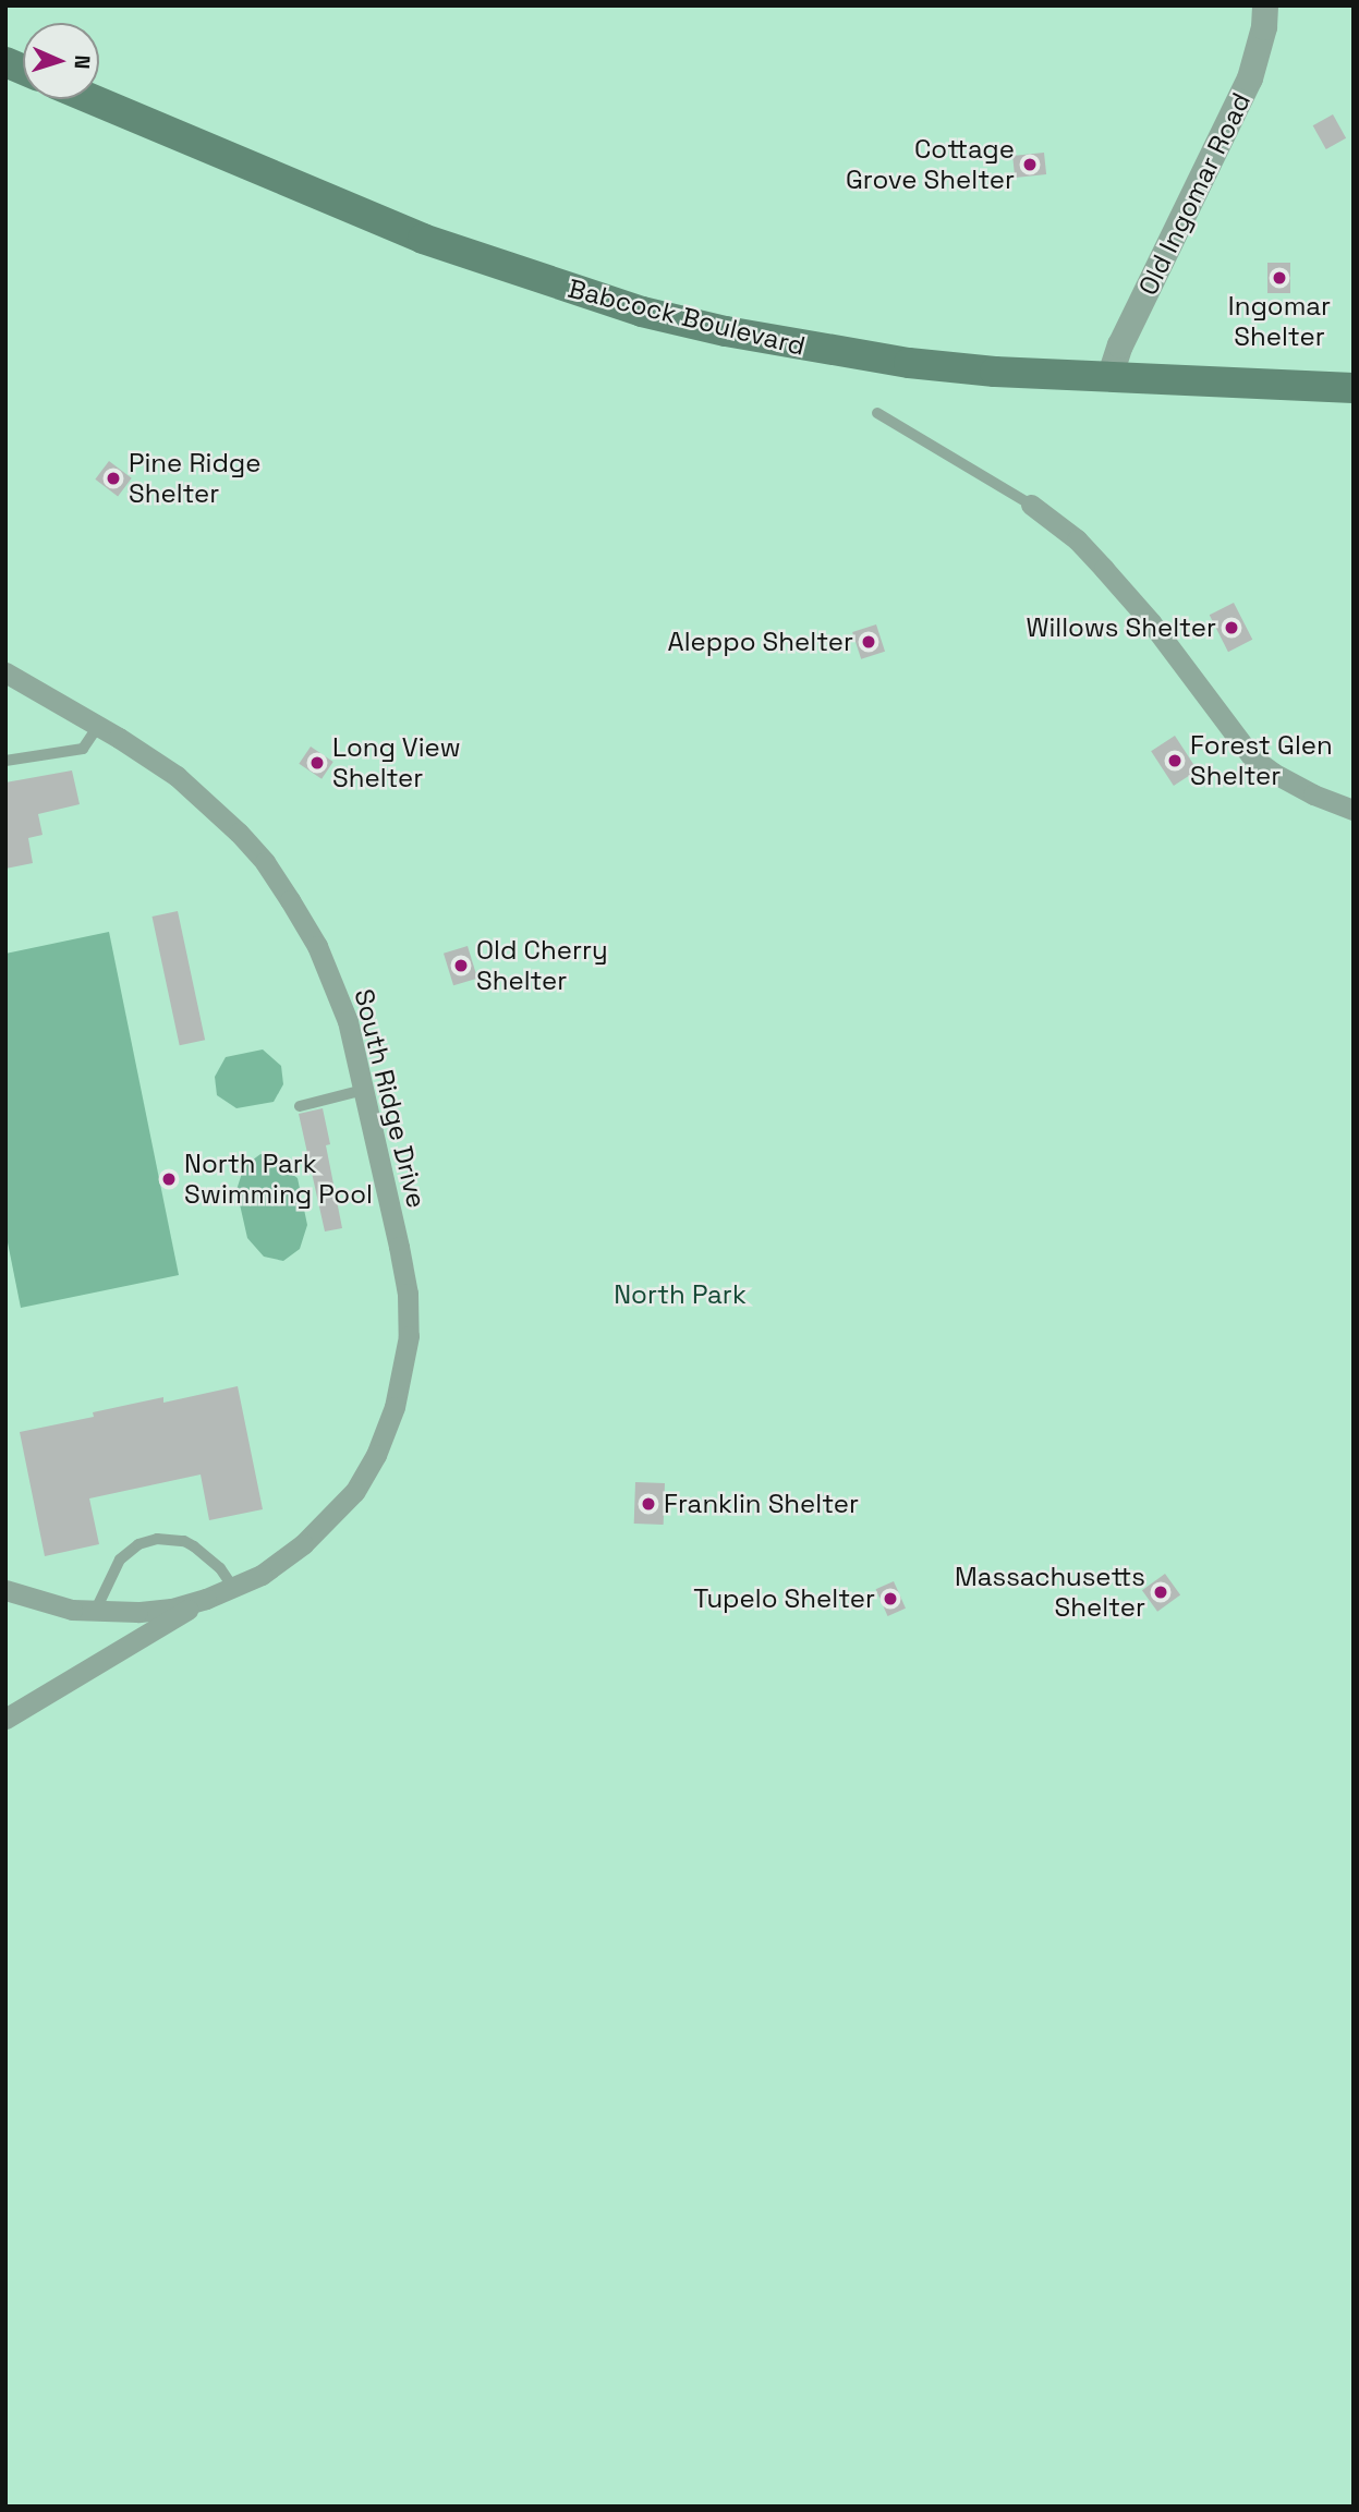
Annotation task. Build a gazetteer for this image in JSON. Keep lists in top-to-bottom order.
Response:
{
  "streets": {
    "main road": ["Babcock Boulevard"],
    "street": ["Old Ingomar Road", "South Ridge Drive"]
  },
  "crossings": [
    ["Old Ingomar Road", "Babcock Boulevard"]
  ],
  "parks": ["North Park"],
  "places": [
    "Cottage Grove Shelter",
    "Ingomar Shelter",
    "Pine Ridge Shelter",
    "Willows Shelter",
    "Aleppo Shelter",
    "Forest Glen Shelter",
    "Long View Shelter",
    "Old Cherry Shelter",
    "North Park Swimming Pool",
    "Franklin Shelter",
    "Massachusetts Shelter",
    "Tupelo Shelter"
  ],
  "north": "right"
}
